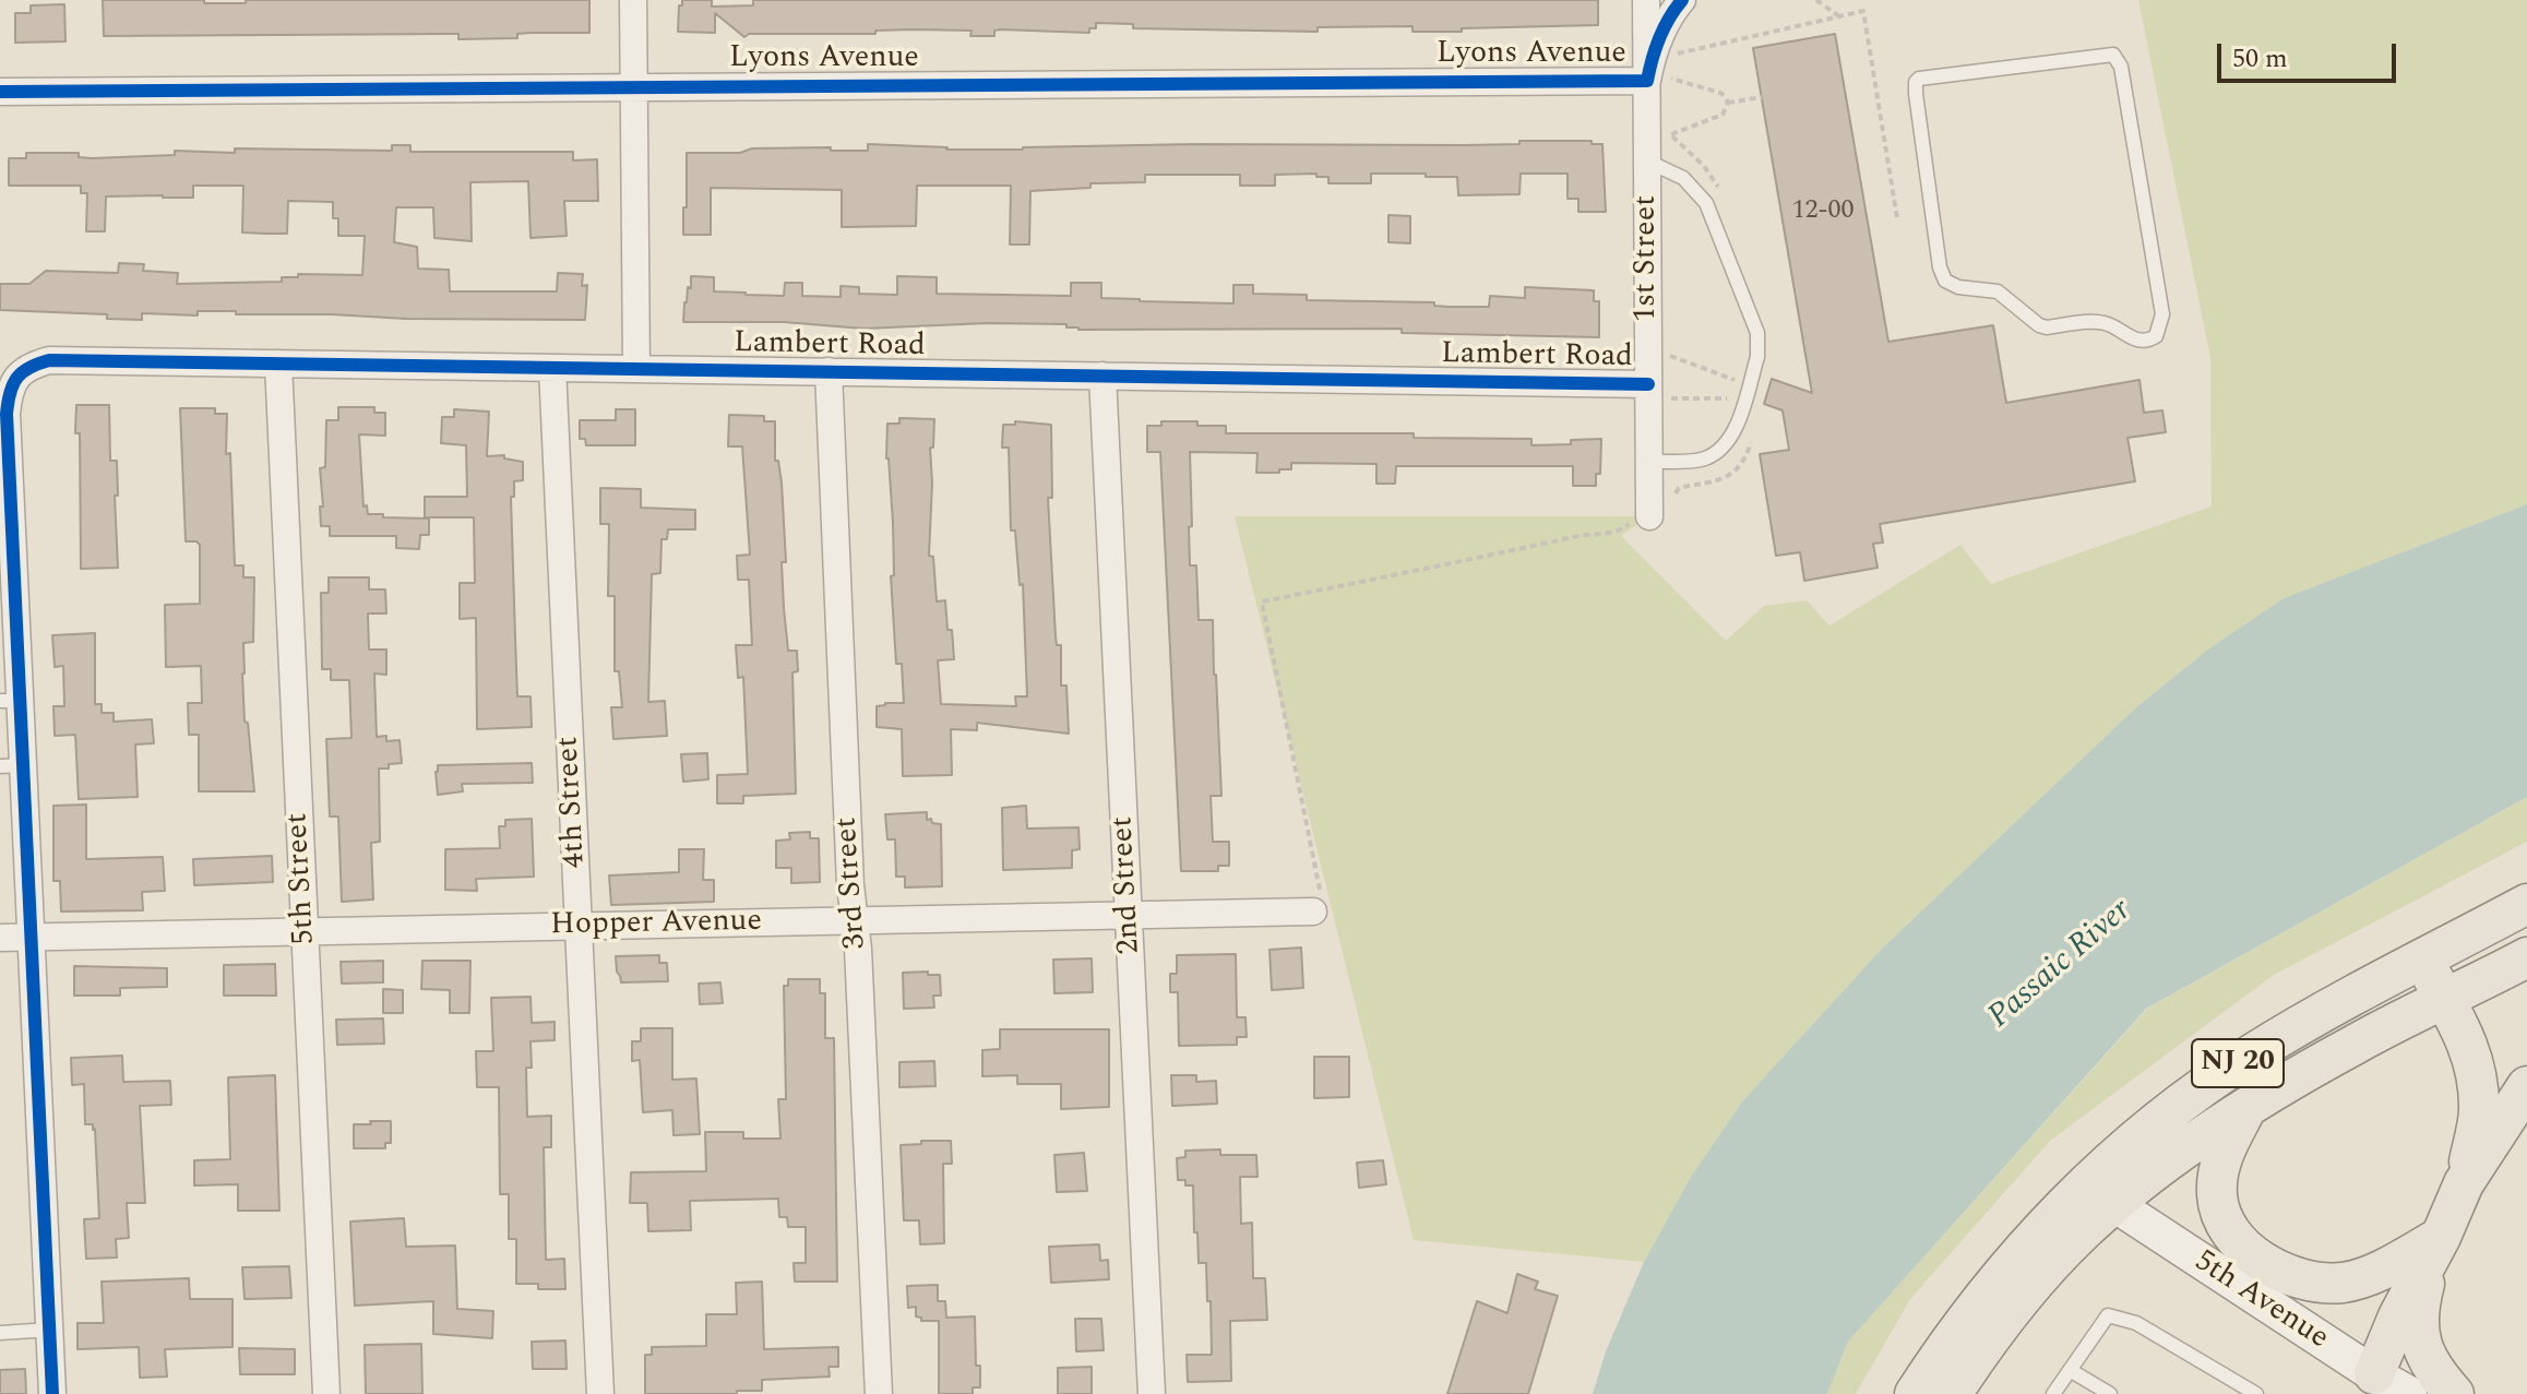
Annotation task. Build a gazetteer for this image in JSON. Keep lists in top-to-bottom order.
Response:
{
  "streets": {
    "main road": ["NJ 20", "5th Avenue"],
    "street": [
      "Lyons Avenue",
      "1st Street",
      "Lambert Road",
      "4th Street",
      "5th Street",
      "3rd Street",
      "2nd Street",
      "Hopper Avenue"
    ]
  },
  "crossings": [
    ["Lyons Avenue", "1st Street"],
    ["1st Street", "Lambert Road"],
    ["Lambert Road", "4th Street"],
    ["Lambert Road", "5th Street"],
    ["Lambert Road", "3rd Street"],
    ["Lambert Road", "2nd Street"],
    ["4th Street", "Hopper Avenue"],
    ["5th Street", "Hopper Avenue"],
    ["3rd Street", "Hopper Avenue"],
    ["2nd Street", "Hopper Avenue"],
    ["NJ 20", "5th Avenue"]
  ],
  "water": ["Passaic River"],
  "house_numbers": ["12-00"],
  "scale_bar": "50 m"
}
